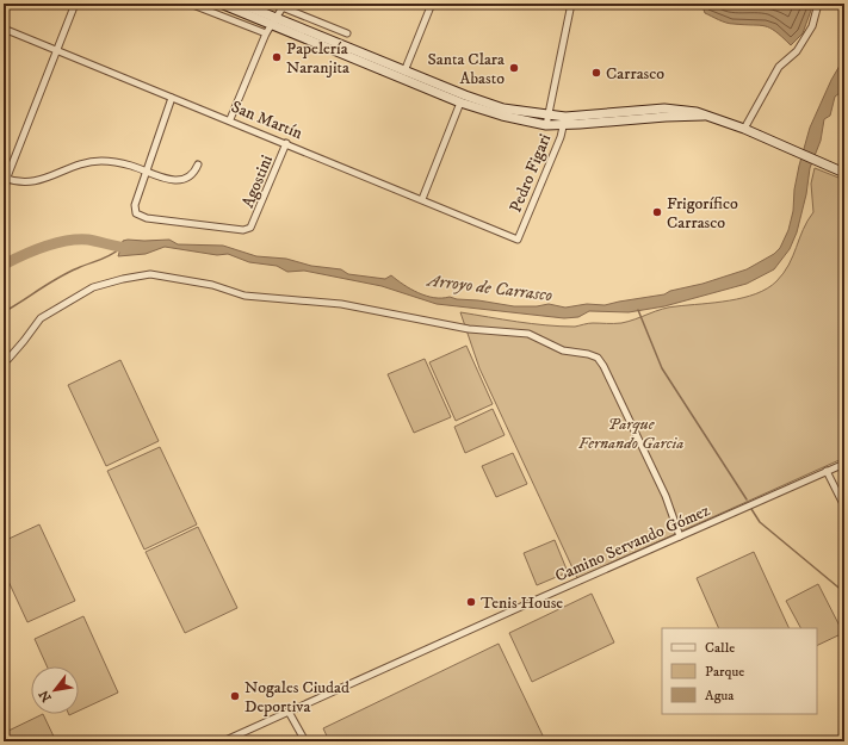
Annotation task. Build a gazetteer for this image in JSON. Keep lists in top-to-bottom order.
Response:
{
  "streets": {
    "street": [
      "San Martín",
      "Pedro Figari",
      "Agostini",
      "Camino Servando Gómez"
    ]
  },
  "crossings": [
    ["San Martín", "Pedro Figari"],
    ["San Martín", "Agostini"]
  ],
  "water": ["Arroyo de Carrasco"],
  "parks": ["Parque Fernando Garcia"],
  "places": [
    "Papelería Naranjita",
    "Santa Clara Abasto",
    "Carrasco",
    "Frigorífico Carrasco",
    "Tenis House",
    "Nogales Ciudad Deportiva"
  ],
  "legend": ["Calle", "Parque", "Agua"],
  "north": "bottom left"
}
